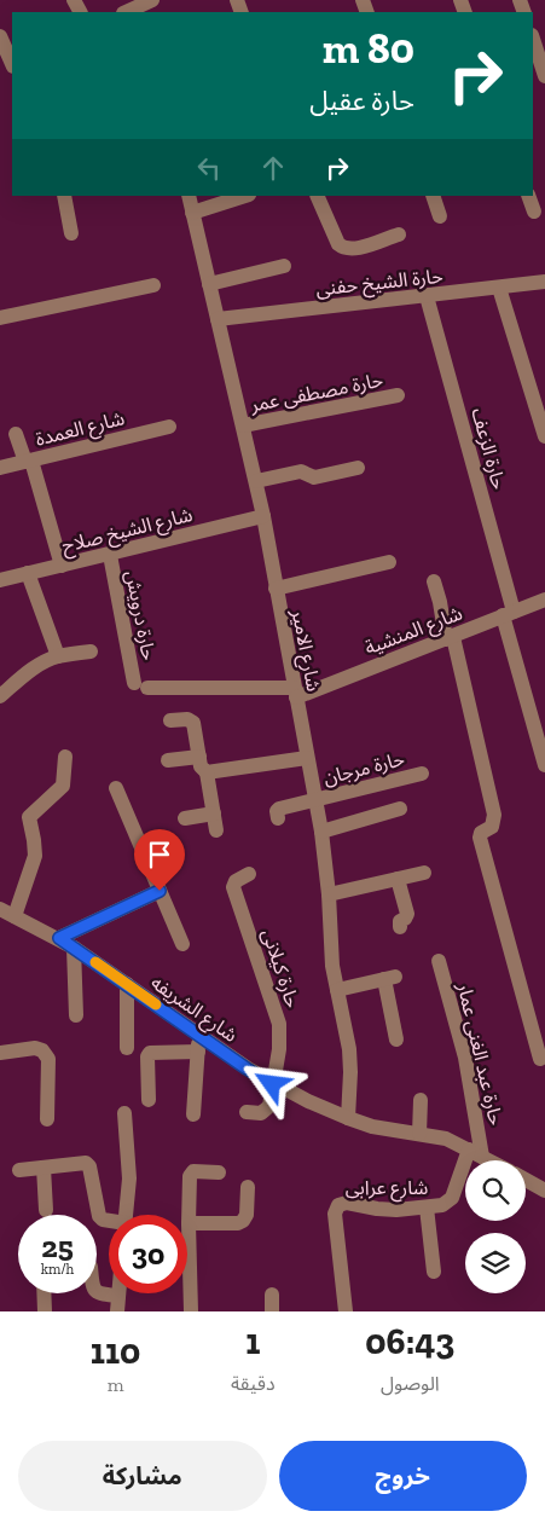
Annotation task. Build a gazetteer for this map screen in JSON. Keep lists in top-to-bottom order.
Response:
{
  "streets": {
    "street": [
      "حارة الشيخ حفنى",
      "حارة مصطفى عمر",
      "شارع العمدة",
      "حارة الزعف",
      "شارع الشيخ صلاح",
      "حارة درويش",
      "شارع المنشية",
      "شارع الامير",
      "حارة مرجان",
      "حارة كيلانى",
      "شارع الشريفه",
      "حارة عبد الغنى عمار",
      "شارع عرابى"
    ]
  },
  "crossings": [
    ["حارة الشيخ حفنى", "حارة الزعف"],
    ["حارة الشيخ حفنى", "شارع الامير"],
    ["حارة مصطفى عمر", "شارع الامير"],
    ["حارة الزعف", "شارع المنشية"],
    ["شارع الشيخ صلاح", "حارة درويش"],
    ["شارع الشيخ صلاح", "شارع الامير"],
    ["حارة درويش", "شارع المنشية"],
    ["شارع المنشية", "شارع الامير"],
    ["شارع الامير", "حارة مرجان"],
    ["شارع الامير", "شارع الشريفه"],
    ["حارة كيلانى", "شارع الشريفه"],
    ["شارع الشريفه", "حارة عبد الغنى عمار"],
    ["شارع الشريفه", "شارع عرابى"],
    ["حارة عبد الغنى عمار", "شارع عرابى"]
  ],
  "page": {
    "turn": ["80 m", "حارة عقيل"],
    "speed": "25 km/h",
    "limit": "30",
    "eta": [
      "06:43",
      "الوصول",
      "1",
      "دقيقة",
      "110",
      "m"
    ],
    "buttons": ["خروج", "مشاركة"]
  }
}
